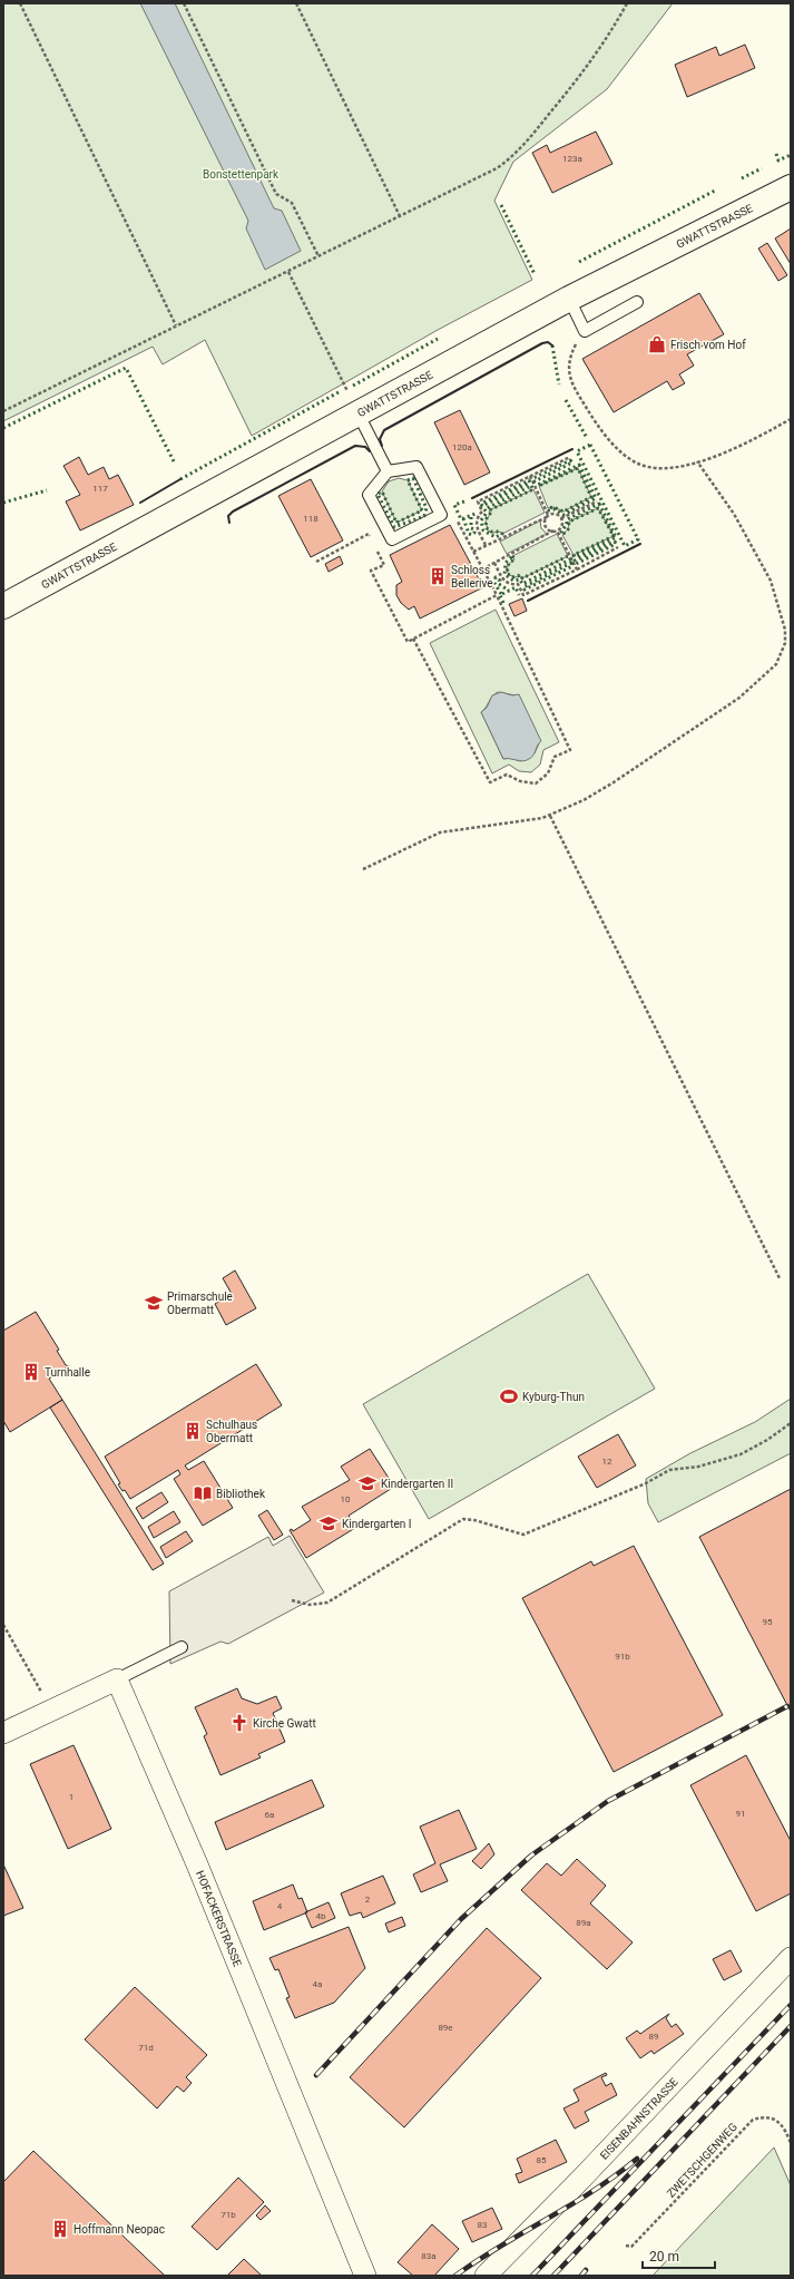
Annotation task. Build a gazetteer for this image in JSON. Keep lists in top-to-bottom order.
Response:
{
  "streets": {
    "main road": ["GWATTSTRASSE"],
    "street": ["HOFACKERSTRASSE", "EISENBAHNSTRASSE"],
    "path": ["ZWETSCHGENWEG"]
  },
  "parks": ["Bonstettenpark"],
  "places": {
    "shop": ["Frisch vom Hof"],
    "building": [
      "Schloss Bellerive",
      "Turnhalle",
      "Schulhaus Obermatt",
      "Hoffmann Neopac"
    ],
    "school or university": ["Primarschule Obermatt", "Kindergarten II", "Kindergarten I"],
    "sports": ["Kyburg-Thun"],
    "library": ["Bibliothek"],
    "church": ["Kirche Gwatt"]
  },
  "house_numbers": [
    "123a",
    "120a",
    "117",
    "118",
    "12",
    "10",
    "95",
    "91b",
    "1",
    "91",
    "6a",
    "2",
    "4",
    "4b",
    "89a",
    "4a",
    "89e",
    "89",
    "71d",
    "85",
    "71b",
    "83",
    "83a"
  ],
  "scale_bar": "20 m"
}
